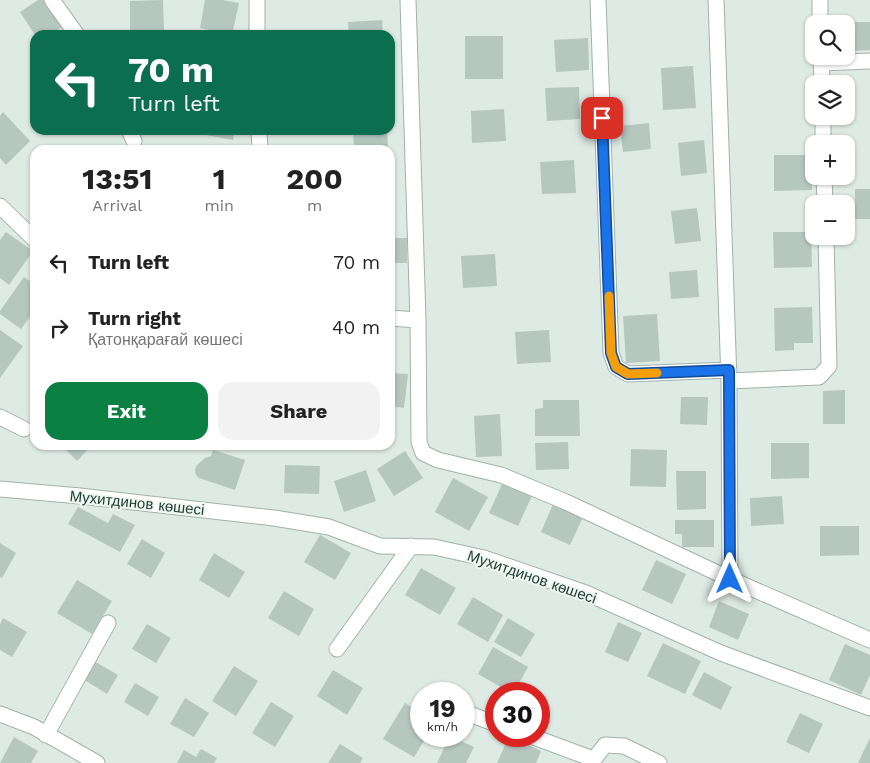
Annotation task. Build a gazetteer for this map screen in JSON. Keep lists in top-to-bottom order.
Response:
{
  "streets": {
    "street": ["Мухитдинов көшесі"]
  },
  "page": {
    "map_buttons": ["+", "−"],
    "turn": ["70 m", "Turn left"],
    "eta": [
      "13:51",
      "Arrival",
      "1",
      "min",
      "200",
      "m"
    ],
    "list": [
      {
        "name": "Turn left",
        "value": "70 m"
      },
      {
        "name": "Turn right",
        "note": "Қатонқарағай көшесі",
        "value": "40 m"
      }
    ],
    "buttons": ["Exit", "Share"],
    "speed": "19 km/h",
    "limit": "30"
  }
}
